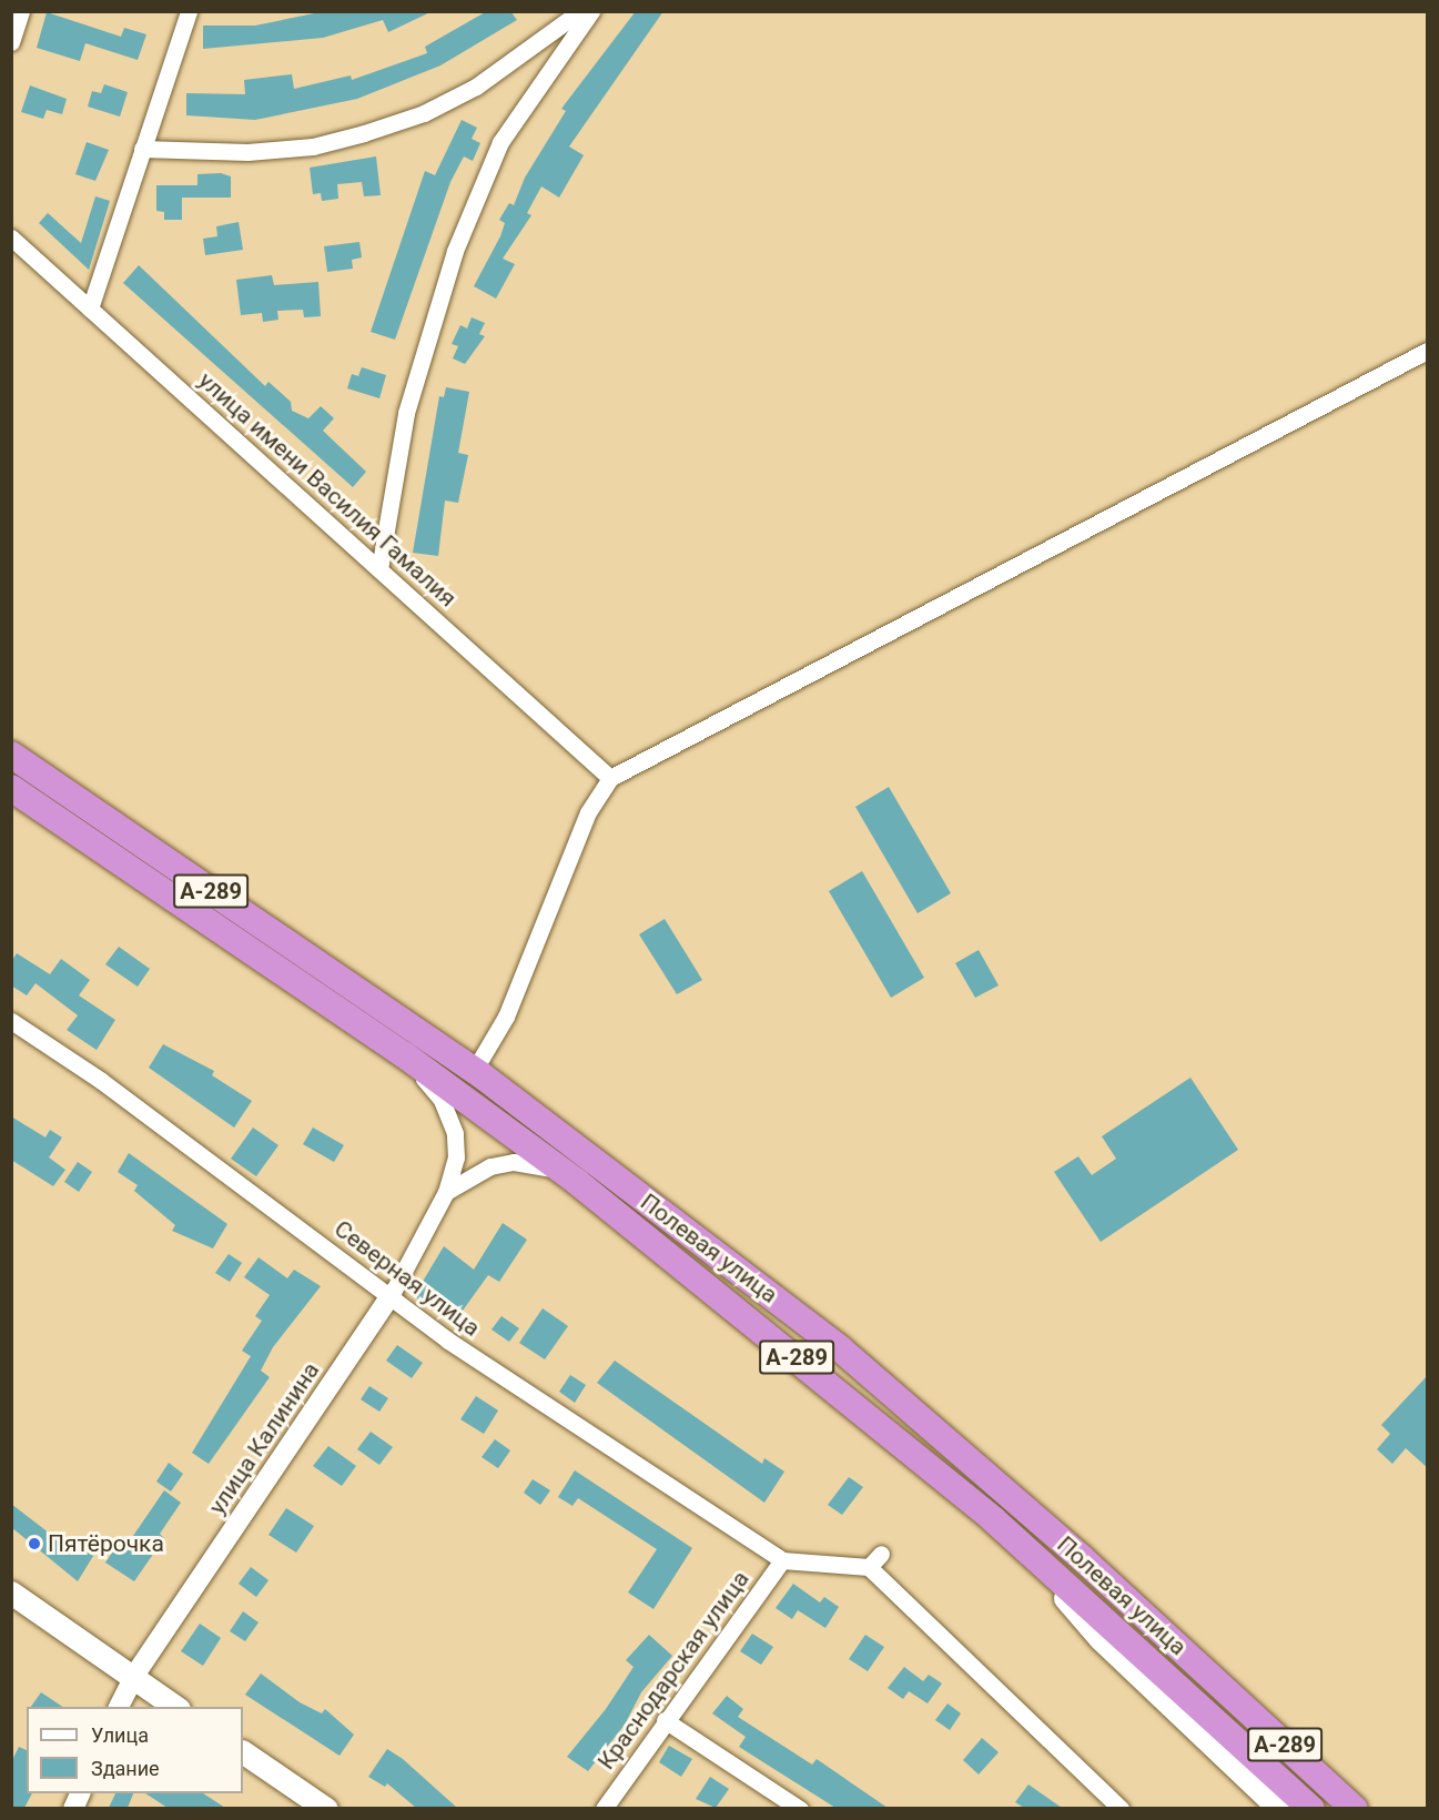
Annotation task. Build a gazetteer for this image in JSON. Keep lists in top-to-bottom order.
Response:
{
  "streets": {
    "highway": ["А-289", "Полевая улица"],
    "street": [
      "улица имени Василия Гамалия",
      "Северная улица",
      "улица Калинина",
      "Краснодарская улица"
    ]
  },
  "crossings": [
    ["А-289", "Полевая улица"],
    ["А-289", "улица Калинина"],
    ["Северная улица", "улица Калинина"],
    ["Северная улица", "Краснодарская улица"]
  ],
  "places": ["Пятёрочка"],
  "legend": ["Улица", "Здание"]
}
